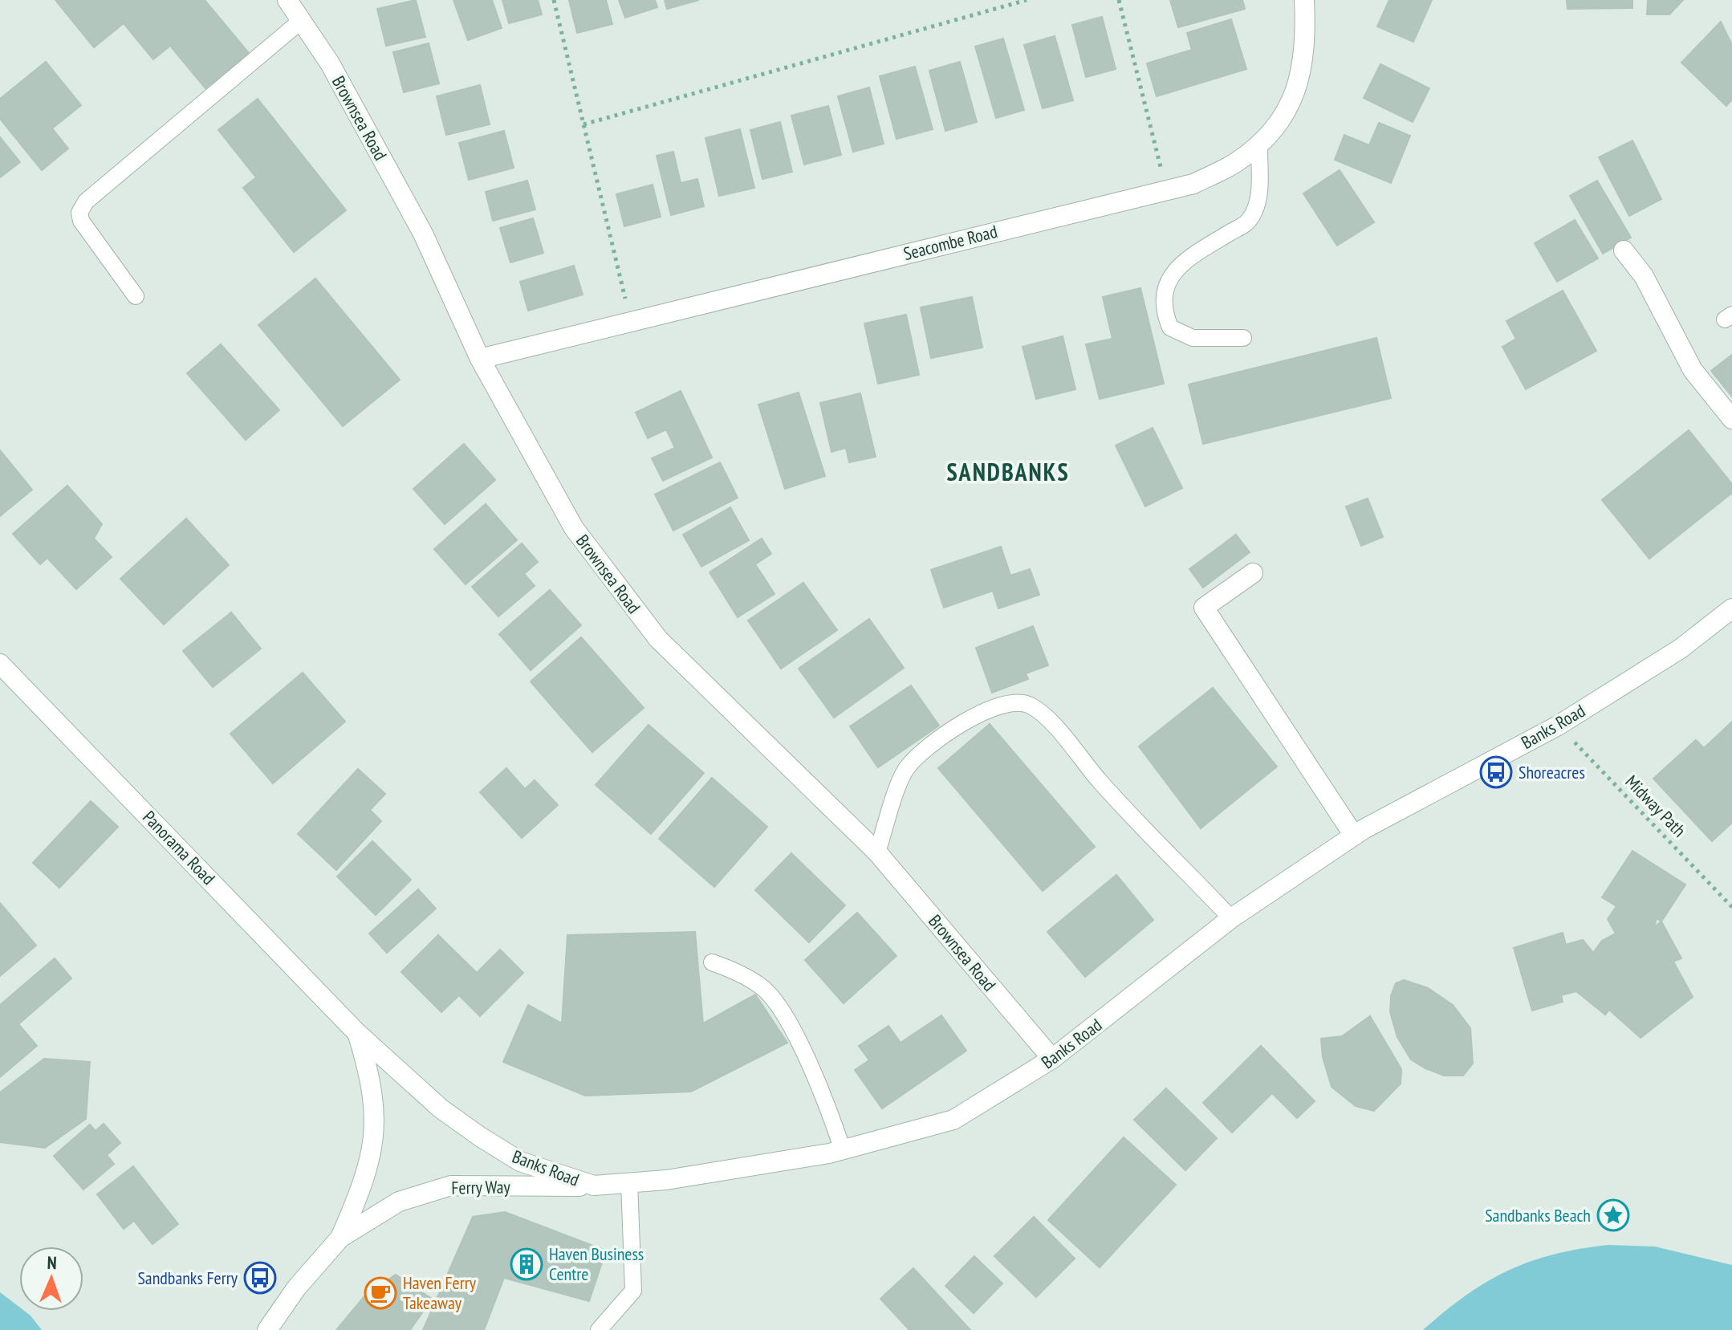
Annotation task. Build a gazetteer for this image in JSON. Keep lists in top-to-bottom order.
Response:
{
  "streets": {
    "street": [
      "Brownsea Road",
      "Seacombe Road",
      "Banks Road",
      "Panorama Road",
      "Ferry Way"
    ],
    "path": ["Midway Path"]
  },
  "crossings": [
    ["Brownsea Road", "Seacombe Road"],
    ["Brownsea Road", "Banks Road"],
    ["Banks Road", "Midway Path"],
    ["Banks Road", "Panorama Road"],
    ["Banks Road", "Ferry Way"],
    ["Panorama Road", "Ferry Way"]
  ],
  "districts": ["SANDBANKS"],
  "places": {
    "bus stop": ["Shoreacres", "Sandbanks Ferry"],
    "place": ["Sandbanks Beach"],
    "building": ["Haven Business Centre"],
    "cafe": ["Haven Ferry Takeaway"]
  },
  "north": "top"
}
